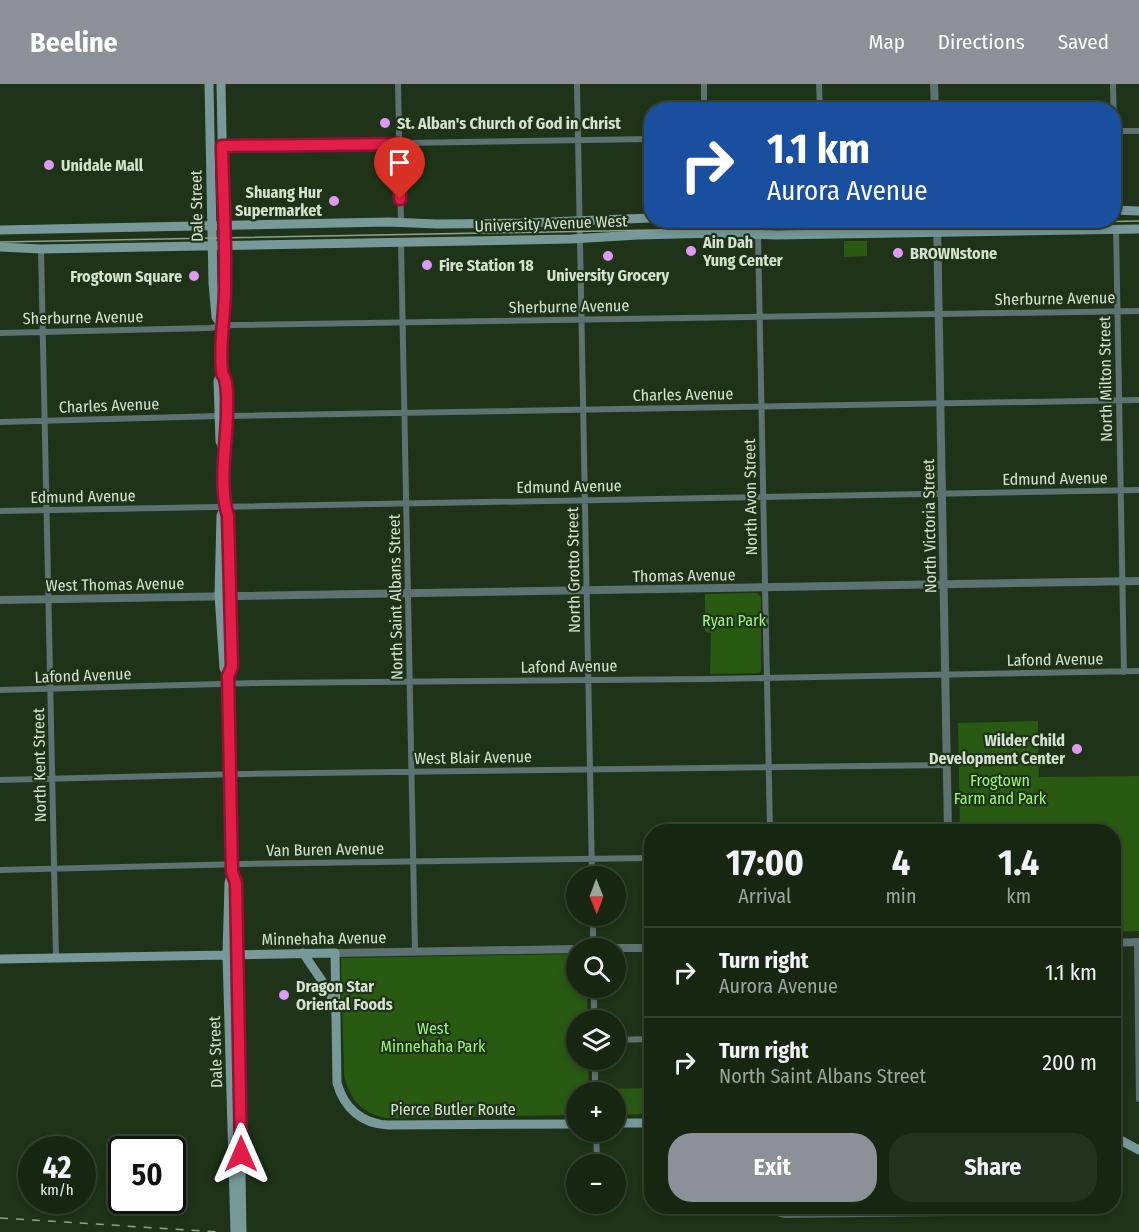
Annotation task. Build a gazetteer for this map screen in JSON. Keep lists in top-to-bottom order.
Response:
{
  "streets": {
    "main road": [
      "Dale Street",
      "University Avenue West",
      "Minnehaha Avenue",
      "Pierce Butler Route"
    ],
    "street": [
      "Sherburne Avenue",
      "North Milton Street",
      "Charles Avenue",
      "Edmund Avenue",
      "North Avon Street",
      "North Victoria Street",
      "North Grotto Street",
      "Thomas Avenue",
      "West Thomas Avenue",
      "North Saint Albans Street",
      "Lafond Avenue",
      "West Blair Avenue",
      "North Kent Street",
      "Van Buren Avenue"
    ]
  },
  "crossings": [
    ["Dale Street", "University Avenue West"],
    ["Dale Street", "Sherburne Avenue"],
    ["Dale Street", "Charles Avenue"],
    ["Dale Street", "Edmund Avenue"],
    ["Dale Street", "Thomas Avenue"],
    ["Dale Street", "West Thomas Avenue"],
    ["Dale Street", "Lafond Avenue"],
    ["Dale Street", "West Blair Avenue"],
    ["Dale Street", "Van Buren Avenue"],
    ["Dale Street", "Minnehaha Avenue"],
    ["University Avenue West", "North Milton Street"],
    ["University Avenue West", "North Avon Street"],
    ["University Avenue West", "North Victoria Street"],
    ["University Avenue West", "North Grotto Street"],
    ["University Avenue West", "North Saint Albans Street"],
    ["University Avenue West", "North Kent Street"],
    ["Sherburne Avenue", "North Milton Street"],
    ["Sherburne Avenue", "North Avon Street"],
    ["Sherburne Avenue", "North Victoria Street"],
    ["Sherburne Avenue", "North Grotto Street"],
    ["Sherburne Avenue", "North Saint Albans Street"],
    ["Sherburne Avenue", "North Kent Street"],
    ["North Milton Street", "Charles Avenue"],
    ["North Milton Street", "Edmund Avenue"],
    ["North Milton Street", "Thomas Avenue"],
    ["North Milton Street", "Lafond Avenue"],
    ["Charles Avenue", "North Avon Street"],
    ["Charles Avenue", "North Victoria Street"],
    ["Charles Avenue", "North Grotto Street"],
    ["Charles Avenue", "North Saint Albans Street"],
    ["Charles Avenue", "North Kent Street"],
    ["Edmund Avenue", "North Avon Street"],
    ["Edmund Avenue", "North Victoria Street"],
    ["Edmund Avenue", "North Grotto Street"],
    ["Edmund Avenue", "North Saint Albans Street"],
    ["Edmund Avenue", "North Kent Street"],
    ["North Avon Street", "Thomas Avenue"],
    ["North Avon Street", "Lafond Avenue"],
    ["North Avon Street", "West Blair Avenue"],
    ["North Victoria Street", "Thomas Avenue"],
    ["North Victoria Street", "Lafond Avenue"],
    ["North Victoria Street", "West Blair Avenue"],
    ["North Grotto Street", "Thomas Avenue"],
    ["North Grotto Street", "Lafond Avenue"],
    ["North Grotto Street", "West Blair Avenue"],
    ["North Grotto Street", "Van Buren Avenue"],
    ["Thomas Avenue", "West Thomas Avenue"],
    ["Thomas Avenue", "North Saint Albans Street"],
    ["West Thomas Avenue", "North Kent Street"],
    ["North Saint Albans Street", "Lafond Avenue"],
    ["North Saint Albans Street", "West Blair Avenue"],
    ["North Saint Albans Street", "Van Buren Avenue"],
    ["North Saint Albans Street", "Minnehaha Avenue"],
    ["Lafond Avenue", "North Kent Street"],
    ["West Blair Avenue", "North Kent Street"],
    ["North Kent Street", "Van Buren Avenue"],
    ["North Kent Street", "Minnehaha Avenue"],
    ["Minnehaha Avenue", "Pierce Butler Route"]
  ],
  "parks": ["Ryan Park", "Frogtown Farm and Park", "West Minnehaha Park"],
  "places": [
    "St. Alban's Church of God in Christ",
    "Unidale Mall",
    "Shuang Hur Supermarket",
    "Ain Dah Yung Center",
    "BROWNstone",
    "University Grocery",
    "Fire Station 18",
    "Frogtown Square",
    "Wilder Child Development Center",
    "Dragon Star Oriental Foods"
  ],
  "north": "bottom",
  "page": {
    "header": "Beeline",
    "nav": ["Map", "Directions", "Saved"],
    "turn": ["1.1 km", "Aurora Avenue"],
    "eta": [
      "17:00",
      "Arrival",
      "4",
      "min",
      "1.4",
      "km"
    ],
    "map_buttons": ["+", "−"],
    "list": [
      {
        "name": "Turn right",
        "note": "Aurora Avenue",
        "value": "1.1 km"
      },
      {
        "name": "Turn right",
        "note": "North Saint Albans Street",
        "value": "200 m"
      }
    ],
    "buttons": ["Exit", "Share"],
    "speed": "42 km/h",
    "limit": "50"
  }
}
